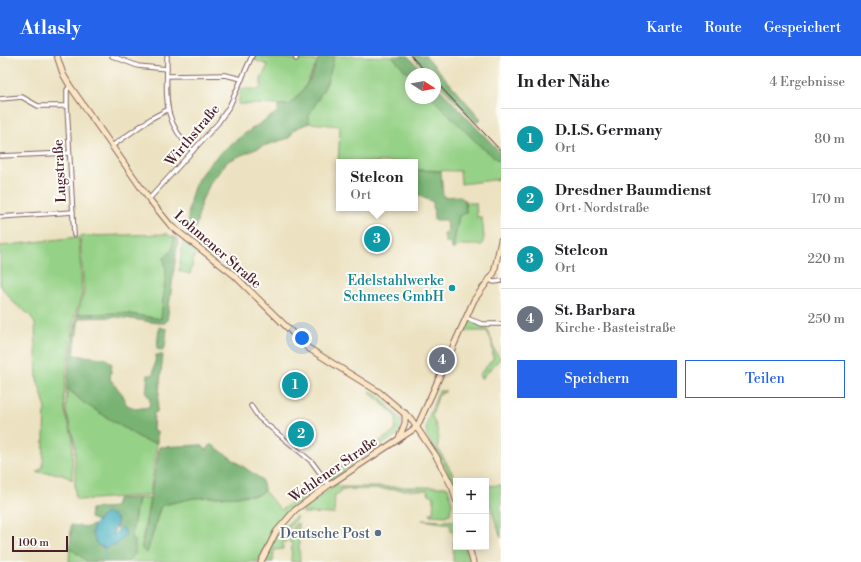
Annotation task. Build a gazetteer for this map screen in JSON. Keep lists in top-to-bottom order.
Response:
{
  "streets": {
    "main road": ["Lohmener Straße", "Wehlener Straße"],
    "street": ["Wirthstraße", "Lugstraße"]
  },
  "crossings": [
    ["Wirthstraße", "Lohmener Straße"],
    ["Lugstraße", "Lohmener Straße"],
    ["Lohmener Straße", "Wehlener Straße"]
  ],
  "places": ["Edelstahlwerke Schmees GmbH", "Deutsche Post"],
  "scale_bar": "100 m",
  "north": "right",
  "page": {
    "header": "Atlasly",
    "nav": ["Karte", "Route", "Gespeichert"],
    "heading": ["In der Nähe", "4 Ergebnisse"],
    "list": [
      {
        "mark": "1",
        "name": "D.I.S. Germany",
        "note": "Ort",
        "value": "80 m"
      },
      {
        "mark": "2",
        "name": "Dresdner Baumdienst",
        "note": "Ort · Nordstraße",
        "value": "170 m"
      },
      {
        "mark": "3",
        "name": "Stelcon",
        "note": "Ort",
        "value": "220 m"
      },
      {
        "mark": "4",
        "name": "St. Barbara",
        "note": "Kirche · Basteistraße",
        "value": "250 m"
      }
    ],
    "popup": ["Stelcon", "Ort"],
    "pins": [
      "3",
      "4",
      "1",
      "2"
    ],
    "buttons": ["Speichern", "Teilen"],
    "map_buttons": ["+", "−"],
    "scale": "100 m"
  }
}
